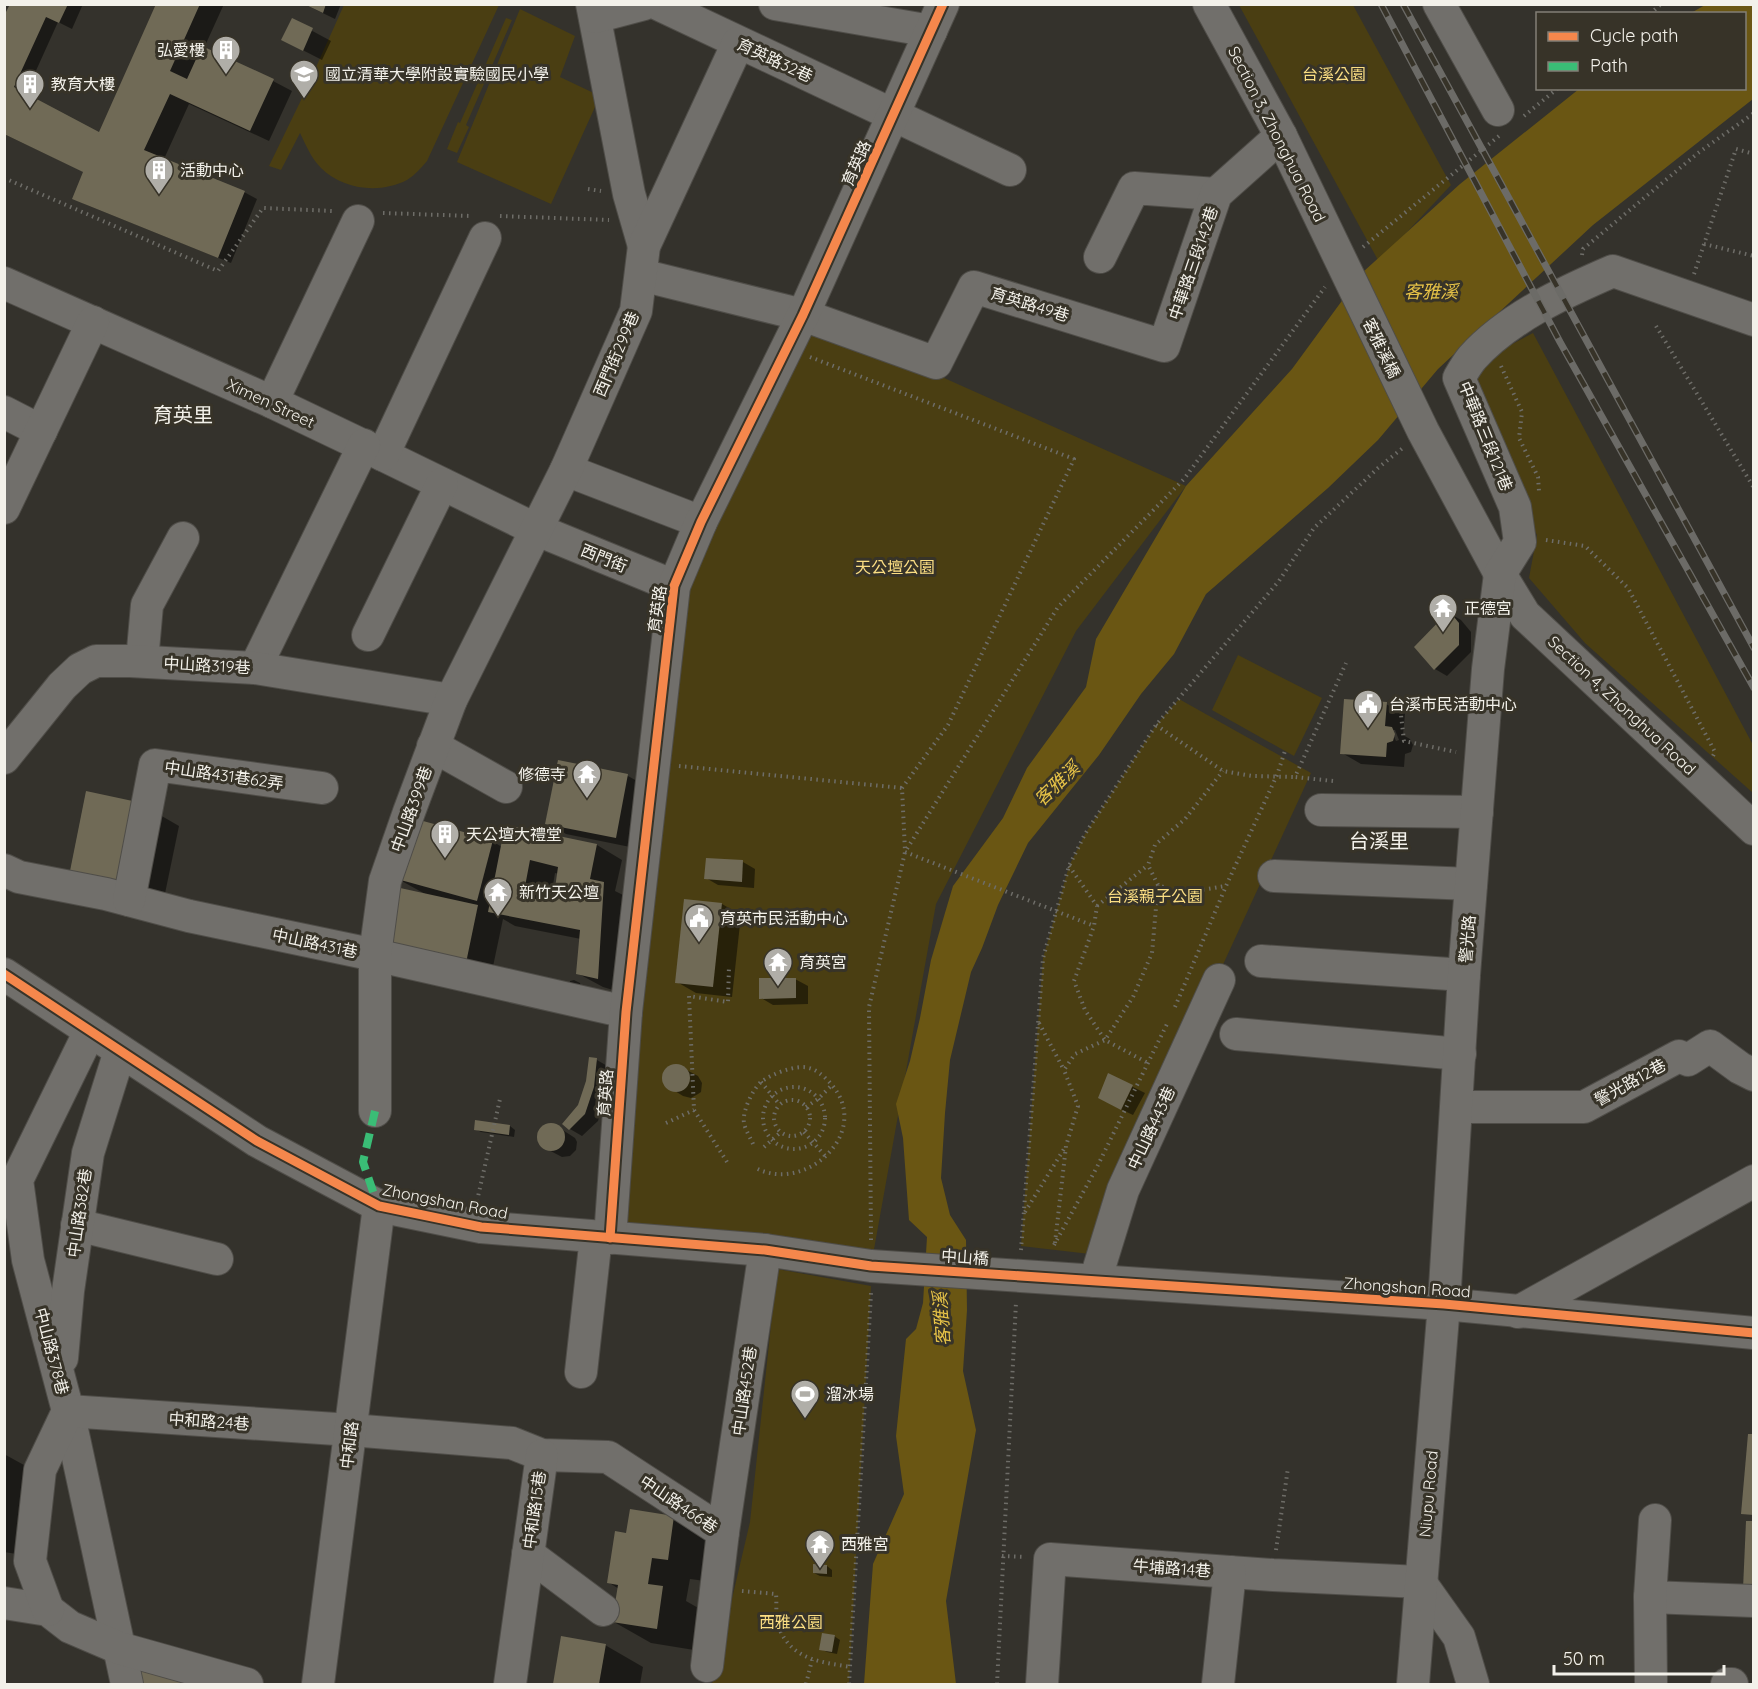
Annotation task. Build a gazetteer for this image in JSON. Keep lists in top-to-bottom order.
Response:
{
  "streets": {
    "street": [
      "育英路32巷",
      "Section 3, Zhonghua Road",
      "育英路",
      "中華路三段142巷",
      "育英路49巷",
      "客雅溪橋",
      "西門街299巷",
      "Ximen Street",
      "中華路三段121巷",
      "西門街",
      "中山路319巷",
      "Section 4, Zhonghua Road",
      "中山路431巷62弄",
      "中山路399巷",
      "警光路",
      "中山路431巷",
      "警光路12巷",
      "中山路443巷",
      "Zhongshan Road",
      "中山路382巷",
      "中山橋",
      "中山路378巷",
      "中山路452巷",
      "中和路24巷",
      "中和路",
      "Niupu Road",
      "中山路466巷",
      "中和路15巷",
      "牛埔路14巷"
    ]
  },
  "crossings": [
    ["育英路32巷", "育英路"],
    ["育英路32巷", "西門街299巷"],
    ["Section 3, Zhonghua Road", "中華路三段142巷"],
    ["Section 3, Zhonghua Road", "客雅溪橋"],
    ["育英路", "育英路49巷"],
    ["育英路", "西門街"],
    ["育英路", "中山路431巷"],
    ["育英路", "Zhongshan Road"],
    ["中華路三段142巷", "育英路49巷"],
    ["西門街299巷", "Ximen Street"],
    ["西門街299巷", "西門街"],
    ["西門街299巷", "中山路399巷"],
    ["Ximen Street", "西門街"],
    ["Ximen Street", "中山路399巷"],
    ["中華路三段121巷", "Section 4, Zhonghua Road"],
    ["中華路三段121巷", "警光路"],
    ["西門街", "中山路399巷"],
    ["中山路319巷", "中山路399巷"],
    ["Section 4, Zhonghua Road", "警光路"],
    ["中山路431巷62弄", "中山路431巷"],
    ["中山路399巷", "中山路431巷"],
    ["警光路", "警光路12巷"],
    ["警光路", "Zhongshan Road"],
    ["警光路", "Niupu Road"],
    ["中山路443巷", "Zhongshan Road"],
    ["Zhongshan Road", "中山路382巷"],
    ["Zhongshan Road", "中山橋"],
    ["Zhongshan Road", "中山路378巷"],
    ["Zhongshan Road", "中山路452巷"],
    ["Zhongshan Road", "中和路"],
    ["Zhongshan Road", "Niupu Road"],
    ["中山路382巷", "中山路378巷"],
    ["中山路378巷", "中和路24巷"],
    ["中山路452巷", "中山路466巷"],
    ["中和路24巷", "中和路"],
    ["中和路24巷", "中和路15巷"],
    ["中和路", "中和路15巷"],
    ["Niupu Road", "牛埔路14巷"],
    ["中山路466巷", "中和路15巷"]
  ],
  "districts": ["育英里", "台溪里"],
  "water": ["客雅溪"],
  "parks": [
    "台溪公園",
    "天公壇公園",
    "台溪親子公園",
    "西雅公園"
  ],
  "places": {
    "building": [
      "弘愛樓",
      "教育大樓",
      "活動中心",
      "天公壇大禮堂"
    ],
    "school or university": ["國立清華大學附設實驗國民小學"],
    "temple": [
      "正德宮",
      "修德寺",
      "新竹天公壇",
      "育英宮",
      "西雅宮"
    ],
    "public building": ["台溪市民活動中心", "育英市民活動中心"],
    "sports": ["溜冰場"]
  },
  "legend": ["Cycle path", "Path"],
  "scale_bar": "50 m"
}
